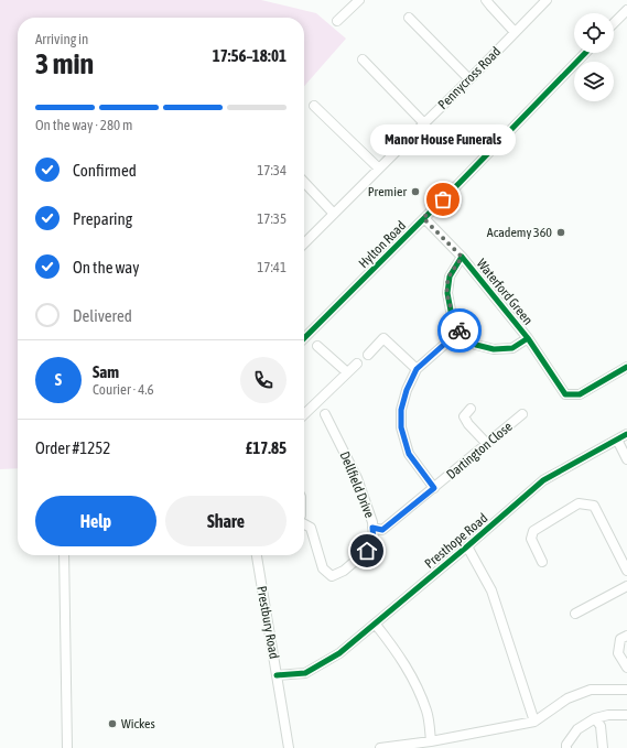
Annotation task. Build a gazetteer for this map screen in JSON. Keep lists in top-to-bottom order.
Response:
{
  "streets": {
    "street": [
      "Pennycross Road",
      "Hylton Road",
      "Waterford Green",
      "Dartington Close",
      "Dellfield Drive",
      "Presthope Road",
      "Prestbury Road"
    ]
  },
  "crossings": [
    ["Dartington Close", "Dellfield Drive"],
    ["Presthope Road", "Prestbury Road"]
  ],
  "places": [
    "Premier",
    "Manor House Funerals",
    "Academy 360",
    "Wickes"
  ],
  "page": {
    "heading": ["3 min", "Arriving in", "17:56–18:01"],
    "panel": [
      "Sam",
      "Courier · 4.6",
      "Order #1252",
      "£17.85"
    ],
    "bar": "On the way · 280 m",
    "bubble": "Manor House Funerals",
    "list": [
      ["Confirmed", "17:34"],
      ["Preparing", "17:35"],
      ["On the way", "17:41"],
      "Delivered"
    ],
    "round": "S",
    "buttons": ["Help", "Share"]
  }
}
